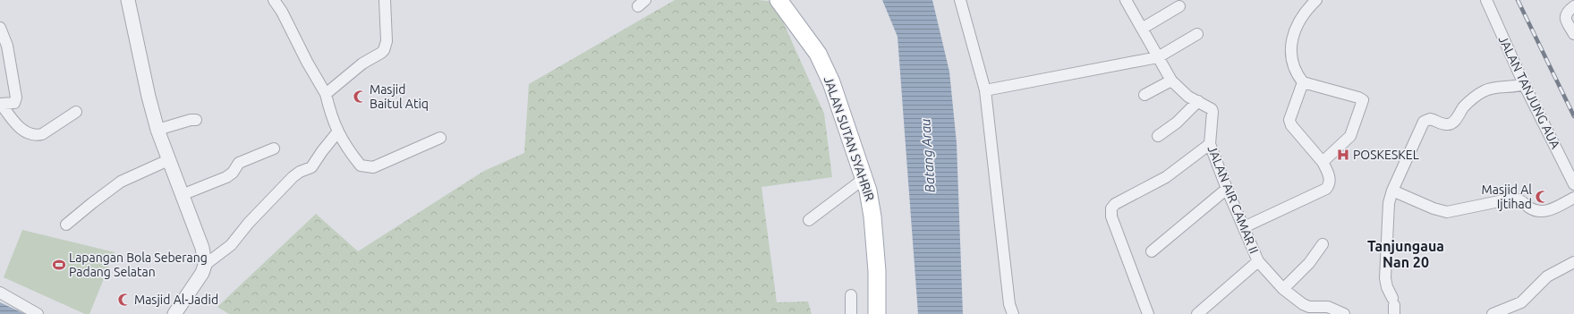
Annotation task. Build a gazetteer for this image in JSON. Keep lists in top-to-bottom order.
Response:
{
  "streets": {
    "main road": ["JALAN SUTAN SYAHRIR"],
    "street": ["JALAN TANJUNG AUA", "JALAN AIR CAMAR II"]
  },
  "districts": ["Tanjungaua Nan 20"],
  "water": ["Batang Arau"],
  "places": {
    "mosque": ["Masjid Baitul Atiq", "Masjid Al Ijtihad", "Masjid Al-Jadid"],
    "hospital": ["POSKESKEL"],
    "sports": ["Lapangan Bola Seberang Padang Selatan"]
  }
}
